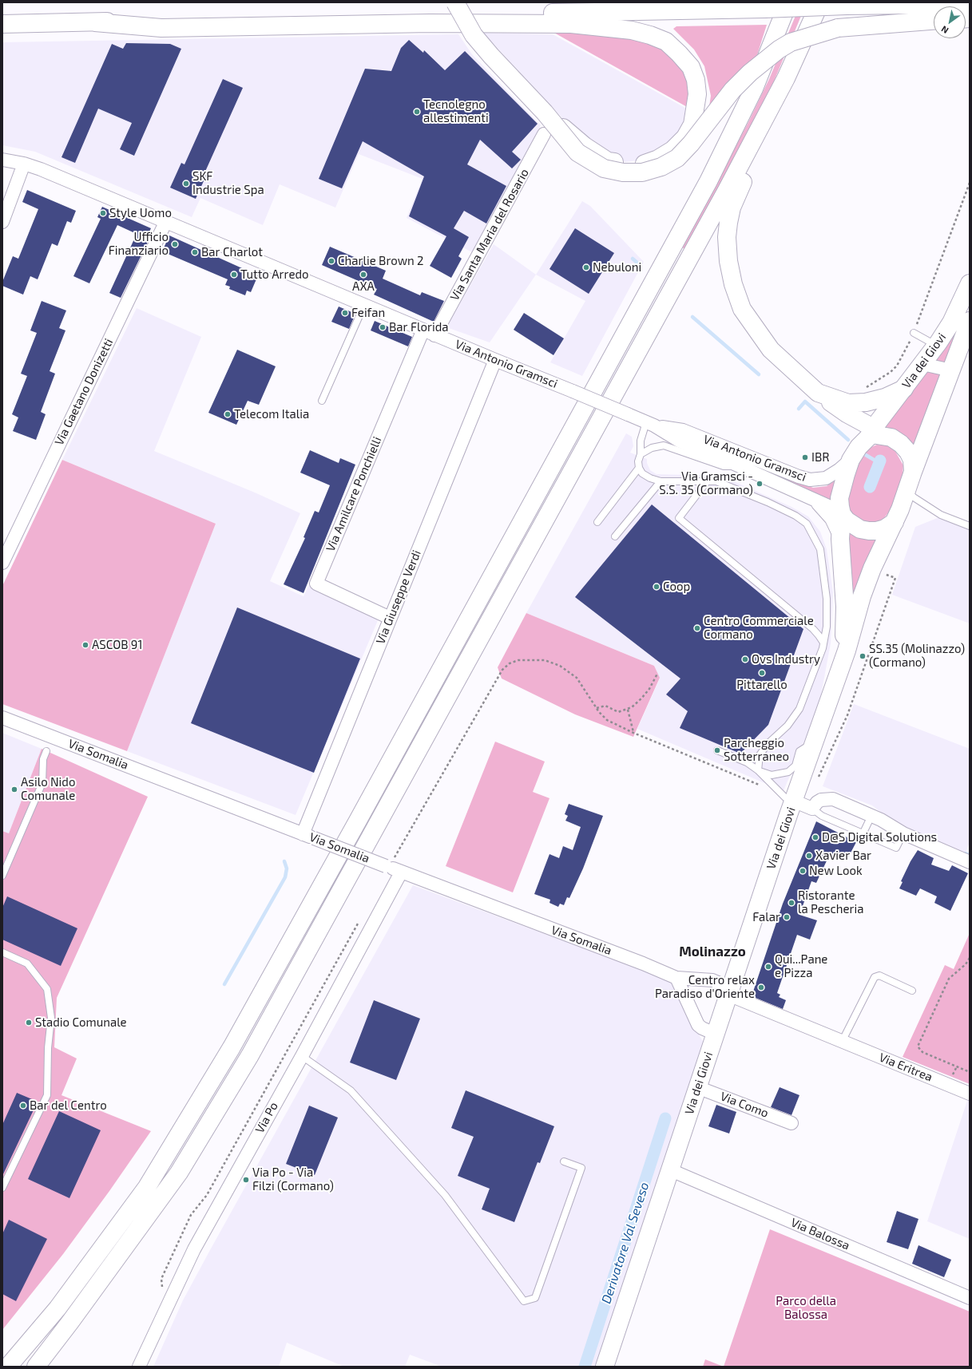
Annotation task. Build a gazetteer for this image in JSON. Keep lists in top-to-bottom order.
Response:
{
  "streets": {
    "main road": ["Via dei Giovi"],
    "street": [
      "Via Santa Maria del Rosario",
      "Via Antonio Gramsci",
      "Via Gaetano Donizetti",
      "Via Amilcare Ponchielli",
      "Via Giuseppe Verdi",
      "Via Somalia",
      "Via Eritrea",
      "Via Como",
      "Via Po",
      "Via Balossa"
    ]
  },
  "crossings": [
    ["Via Santa Maria del Rosario", "Via Antonio Gramsci"],
    ["Via Santa Maria del Rosario", "Via Amilcare Ponchielli"],
    ["Via dei Giovi", "Via Antonio Gramsci"],
    ["Via dei Giovi", "Via Somalia"],
    ["Via dei Giovi", "Via Eritrea"],
    ["Via dei Giovi", "Via Como"],
    ["Via dei Giovi", "Via Balossa"],
    ["Via Antonio Gramsci", "Via Gaetano Donizetti"],
    ["Via Antonio Gramsci", "Via Amilcare Ponchielli"],
    ["Via Antonio Gramsci", "Via Giuseppe Verdi"],
    ["Via Amilcare Ponchielli", "Via Giuseppe Verdi"],
    ["Via Giuseppe Verdi", "Via Somalia"],
    ["Via Somalia", "Via Eritrea"],
    ["Via Somalia", "Via Po"]
  ],
  "districts": ["Molinazzo"],
  "water": ["Derivatore Val Seveso"],
  "parks": ["Parco della Balossa"],
  "places": [
    "Tecnolegno allestimenti",
    "SKF Industrie Spa",
    "Style Uomo",
    "Ufficio Finanziario",
    "Bar Charlot",
    "Charlie Brown 2",
    "Nebuloni",
    "Tutto Arredo",
    "AXA",
    "Feifan",
    "Bar Florida",
    "Telecom Italia",
    "IBR",
    "Via Gramsci - S.S. 35 (Cormano)",
    "Coop",
    "Centro Commerciale Cormano",
    "ASCOB 91",
    "SS.35 (Molinazzo) (Cormano)",
    "Ovs Industry",
    "Pittarello",
    "Parcheggio Sotterraneo",
    "Asilo Nido Comunale",
    "D@S Digital Solutions",
    "Xavier Bar",
    "New Look",
    "Ristorante la Pescheria",
    "Falar",
    "Qui...Pane e Pizza",
    "Centro relax Paradiso d'Oriente",
    "Stadio Comunale",
    "Bar del Centro",
    "Via Po - Via Filzi (Cormano)"
  ],
  "north": "bottom left"
}
